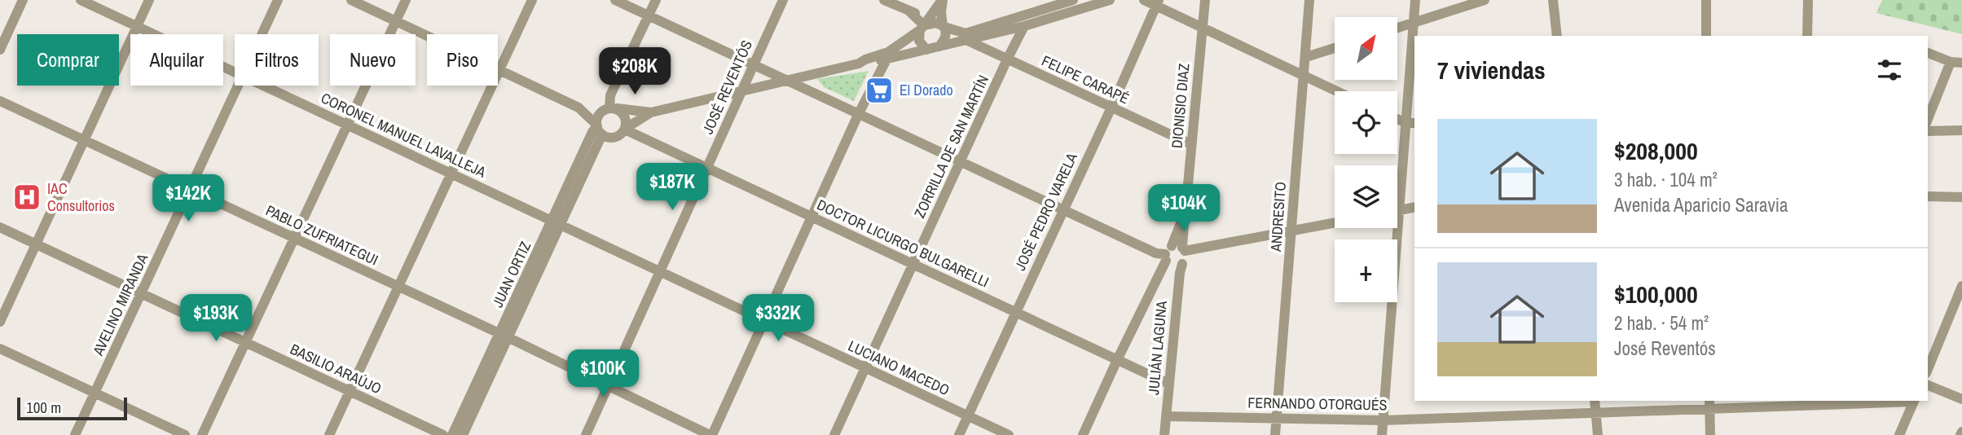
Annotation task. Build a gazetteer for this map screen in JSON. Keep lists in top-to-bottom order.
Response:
{
  "streets": {
    "street": [
      "FELIPE CARAPÉ",
      "JOSÉ REVENTÓS",
      "DIONISIO DIAZ",
      "CORONEL MANUEL LAVALLEJA",
      "ZORRILLA DE SAN MARTÍN",
      "JOSÉ PEDRO VARELA",
      "ANDRESITO",
      "PABLO ZUFRIATEGUI",
      "DOCTOR LICURGO BULGARELLI",
      "JUAN ORTIZ",
      "AVELINO MIRANDA",
      "JULIÁN LAGUNA",
      "LUCIANO MACEDO",
      "BASILIO ARAÚJO",
      "FERNANDO OTORGUÉS"
    ]
  },
  "crossings": [
    ["FELIPE CARAPÉ", "DIONISIO DIAZ"],
    ["FELIPE CARAPÉ", "ZORRILLA DE SAN MARTÍN"],
    ["FELIPE CARAPÉ", "JOSÉ PEDRO VARELA"],
    ["JOSÉ REVENTÓS", "PABLO ZUFRIATEGUI"],
    ["JOSÉ REVENTÓS", "DOCTOR LICURGO BULGARELLI"],
    ["JOSÉ REVENTÓS", "LUCIANO MACEDO"],
    ["DIONISIO DIAZ", "DOCTOR LICURGO BULGARELLI"],
    ["DIONISIO DIAZ", "JULIÁN LAGUNA"],
    ["CORONEL MANUEL LAVALLEJA", "JUAN ORTIZ"],
    ["CORONEL MANUEL LAVALLEJA", "LUCIANO MACEDO"],
    ["ZORRILLA DE SAN MARTÍN", "DOCTOR LICURGO BULGARELLI"],
    ["ZORRILLA DE SAN MARTÍN", "LUCIANO MACEDO"],
    ["JOSÉ PEDRO VARELA", "DOCTOR LICURGO BULGARELLI"],
    ["JOSÉ PEDRO VARELA", "LUCIANO MACEDO"],
    ["ANDRESITO", "FERNANDO OTORGUÉS"],
    ["PABLO ZUFRIATEGUI", "JUAN ORTIZ"],
    ["PABLO ZUFRIATEGUI", "AVELINO MIRANDA"],
    ["DOCTOR LICURGO BULGARELLI", "JUAN ORTIZ"],
    ["DOCTOR LICURGO BULGARELLI", "JULIÁN LAGUNA"],
    ["JUAN ORTIZ", "LUCIANO MACEDO"],
    ["AVELINO MIRANDA", "BASILIO ARAÚJO"],
    ["JULIÁN LAGUNA", "FERNANDO OTORGUÉS"]
  ],
  "places": {
    "supermarket": ["El Dorado"],
    "hospital": ["IAC Consultorios"]
  },
  "scale_bar": "100 m",
  "north": "top right",
  "page": {
    "map_buttons": "+",
    "chip": [
      "Comprar",
      "Alquilar",
      "Filtros",
      "Nuevo",
      "Piso"
    ],
    "heading": "7 viviendas",
    "price": [
      "$208K",
      "$187K",
      "$142K",
      "$104K",
      "$193K",
      "$332K",
      "$100K"
    ],
    "list": [
      {
        "name": "$208,000",
        "note": "3 hab. · 104 m² · Avenida Aparicio Saravia"
      },
      {
        "name": "$100,000",
        "note": "2 hab. · 54 m² · José Reventós"
      }
    ],
    "scale": "100 m"
  }
}
